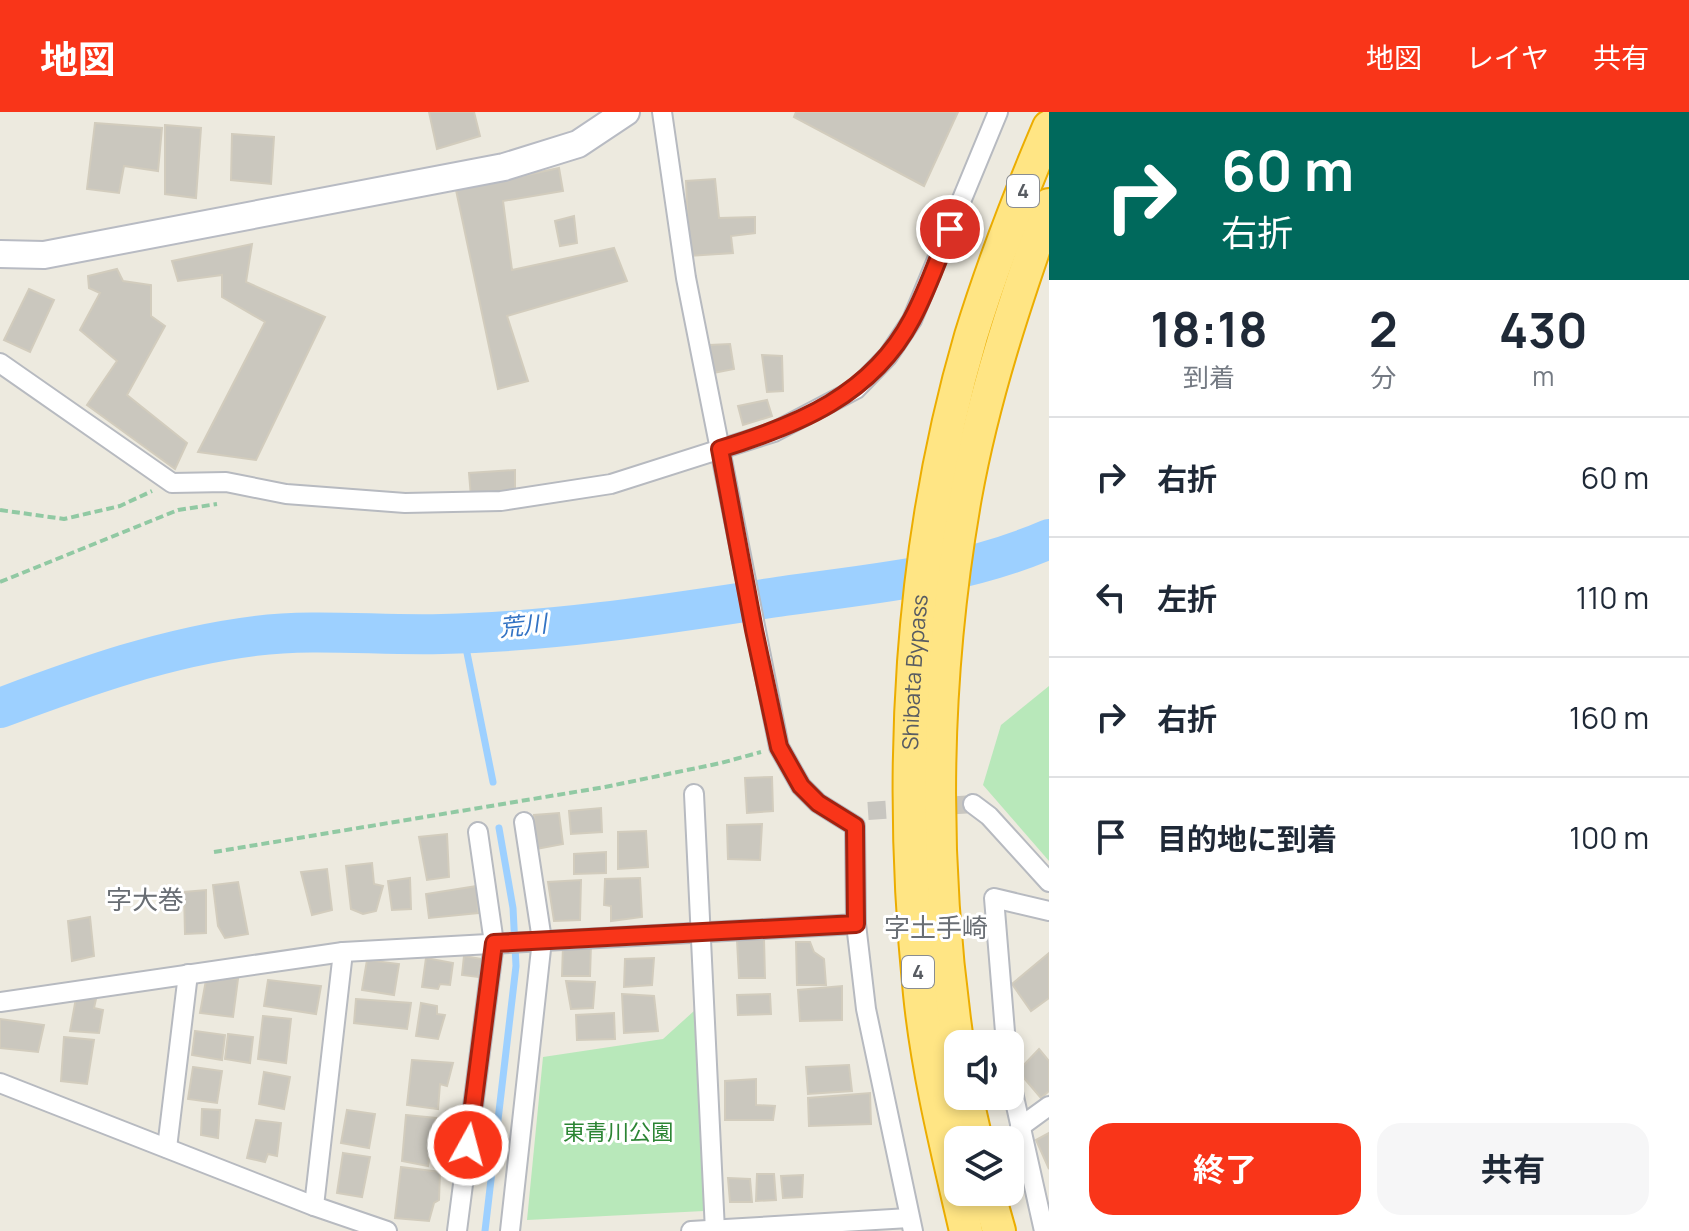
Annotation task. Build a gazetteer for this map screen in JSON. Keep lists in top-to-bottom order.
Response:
{
  "streets": {
    "highway": ["4", "Shibata Bypass"]
  },
  "districts": ["字大巻", "字土手崎"],
  "water": ["荒川"],
  "parks": ["東青川公園"],
  "page": {
    "header": "地図",
    "nav": ["地図", "レイヤ", "共有"],
    "turn": ["60 m", "右折"],
    "eta": [
      "18:18",
      "到着",
      "2",
      "分",
      "430",
      "m"
    ],
    "list": [
      {
        "name": "右折",
        "value": "60 m"
      },
      {
        "name": "左折",
        "value": "110 m"
      },
      {
        "name": "右折",
        "value": "160 m"
      },
      {
        "name": "目的地に到着",
        "value": "100 m"
      }
    ],
    "buttons": ["終了", "共有"]
  }
}
